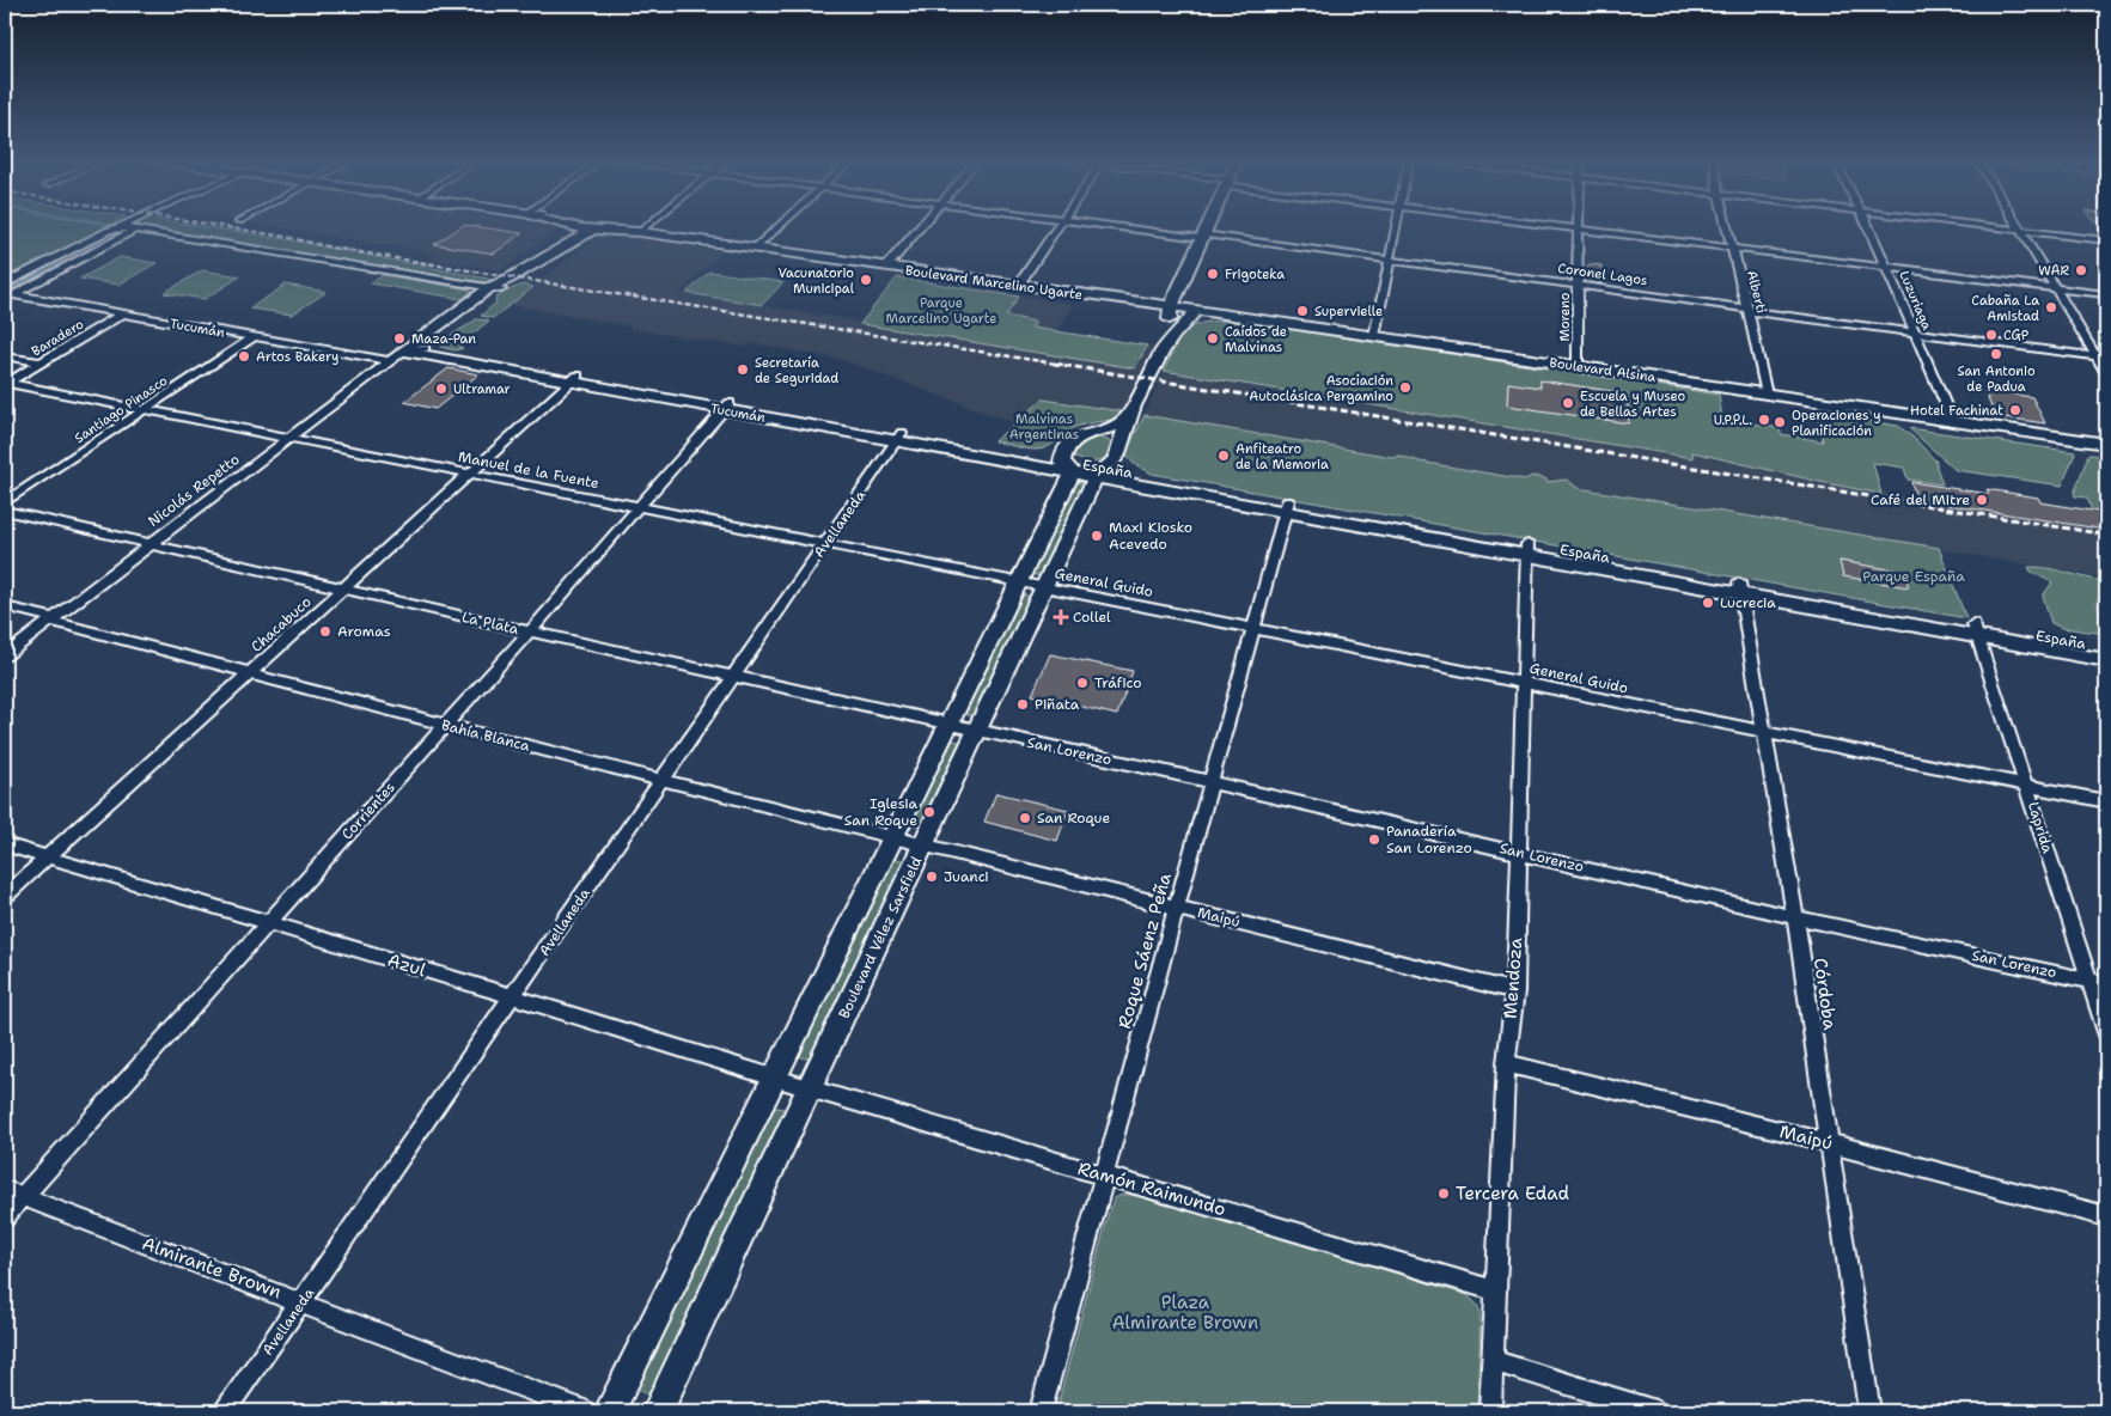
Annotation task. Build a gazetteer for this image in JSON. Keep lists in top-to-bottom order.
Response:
{
  "streets": {
    "main road": [
      "Boulevard Marcelino Ugarte",
      "Tucumán",
      "Boulevard Alsina",
      "España",
      "Nicolás Repetto",
      "Boulevard Vélez Sarsfield"
    ],
    "street": [
      "Coronel Lagos",
      "Alberti",
      "Luzuriaga",
      "Moreno",
      "Baradero",
      "Santiago Pinasco",
      "Manuel de la Fuente",
      "Avellaneda",
      "General Guido",
      "La Plata",
      "Chacabuco",
      "Bahía Blanca",
      "San Lorenzo",
      "Corrientes",
      "Laprida",
      "Maipú",
      "Roque Sáenz Peña",
      "Azul",
      "Mendoza",
      "Córdoba",
      "Ramón Raimundo",
      "Almirante Brown"
    ]
  },
  "crossings": [
    ["Coronel Lagos", "Alberti"],
    ["Coronel Lagos", "Luzuriaga"],
    ["Coronel Lagos", "Moreno"],
    ["Boulevard Marcelino Ugarte", "Boulevard Alsina"],
    ["Alberti", "Boulevard Alsina"],
    ["Luzuriaga", "Boulevard Alsina"],
    ["Moreno", "Boulevard Alsina"],
    ["Tucumán", "Baradero"],
    ["Tucumán", "Santiago Pinasco"],
    ["Tucumán", "España"],
    ["Tucumán", "Nicolás Repetto"],
    ["Tucumán", "Avellaneda"],
    ["Tucumán", "Chacabuco"],
    ["Tucumán", "Corrientes"],
    ["Tucumán", "Boulevard Vélez Sarsfield"],
    ["Baradero", "Manuel de la Fuente"],
    ["Santiago Pinasco", "Manuel de la Fuente"],
    ["España", "Laprida"],
    ["España", "Boulevard Vélez Sarsfield"],
    ["España", "Roque Sáenz Peña"],
    ["España", "Mendoza"],
    ["España", "Córdoba"],
    ["Manuel de la Fuente", "Nicolás Repetto"],
    ["Manuel de la Fuente", "Avellaneda"],
    ["Manuel de la Fuente", "General Guido"],
    ["Manuel de la Fuente", "Chacabuco"],
    ["Manuel de la Fuente", "Corrientes"],
    ["Manuel de la Fuente", "Boulevard Vélez Sarsfield"],
    ["Nicolás Repetto", "La Plata"],
    ["Nicolás Repetto", "Bahía Blanca"],
    ["Avellaneda", "La Plata"],
    ["Avellaneda", "Bahía Blanca"],
    ["Avellaneda", "Azul"],
    ["Avellaneda", "Almirante Brown"],
    ["General Guido", "Laprida"],
    ["General Guido", "Boulevard Vélez Sarsfield"],
    ["General Guido", "Roque Sáenz Peña"],
    ["General Guido", "Mendoza"],
    ["General Guido", "Córdoba"],
    ["La Plata", "Chacabuco"],
    ["La Plata", "San Lorenzo"],
    ["La Plata", "Corrientes"],
    ["La Plata", "Boulevard Vélez Sarsfield"],
    ["Chacabuco", "Bahía Blanca"],
    ["Chacabuco", "Azul"],
    ["Bahía Blanca", "Corrientes"],
    ["Bahía Blanca", "Maipú"],
    ["Bahía Blanca", "Boulevard Vélez Sarsfield"],
    ["San Lorenzo", "Laprida"],
    ["San Lorenzo", "Boulevard Vélez Sarsfield"],
    ["San Lorenzo", "Roque Sáenz Peña"],
    ["San Lorenzo", "Mendoza"],
    ["San Lorenzo", "Córdoba"],
    ["Corrientes", "Azul"],
    ["Corrientes", "Almirante Brown"],
    ["Maipú", "Boulevard Vélez Sarsfield"],
    ["Maipú", "Roque Sáenz Peña"],
    ["Maipú", "Mendoza"],
    ["Maipú", "Córdoba"],
    ["Boulevard Vélez Sarsfield", "Azul"],
    ["Boulevard Vélez Sarsfield", "Ramón Raimundo"],
    ["Roque Sáenz Peña", "Ramón Raimundo"],
    ["Azul", "Ramón Raimundo"],
    ["Mendoza", "Ramón Raimundo"]
  ],
  "parks": [
    "Parque Marcelino Ugarte",
    "Malvinas Argentinas",
    "Parque España",
    "Plaza Almirante Brown"
  ],
  "places": {
    "other": [
      "WAR",
      "Frigoteka",
      "Vacunatorio Municipal",
      "Cabaña La Amistad",
      "Supervielle",
      "CGP",
      "Maza-Pan",
      "Caídos de Malvinas",
      "San Antonio de Padua",
      "Artos Bakery",
      "Secretaría de Seguridad",
      "Asociación Autoclásica Pergamino",
      "Ultramar",
      "Escuela y Museo de Bellas Artes",
      "Hotel Fachinat",
      "U.P.P.L.",
      "Operaciones y Planificación",
      "Anfiteatro de la Memoria",
      "Café del Mitre",
      "Maxi Kiosko Acevedo",
      "Lucrecia",
      "Aromas",
      "Tráfico",
      "Piñata",
      "Iglesia San Roque",
      "San Roque",
      "Panadería San Lorenzo",
      "Juanci",
      "Tercera Edad"
    ],
    "health": ["Collel"]
  }
}
